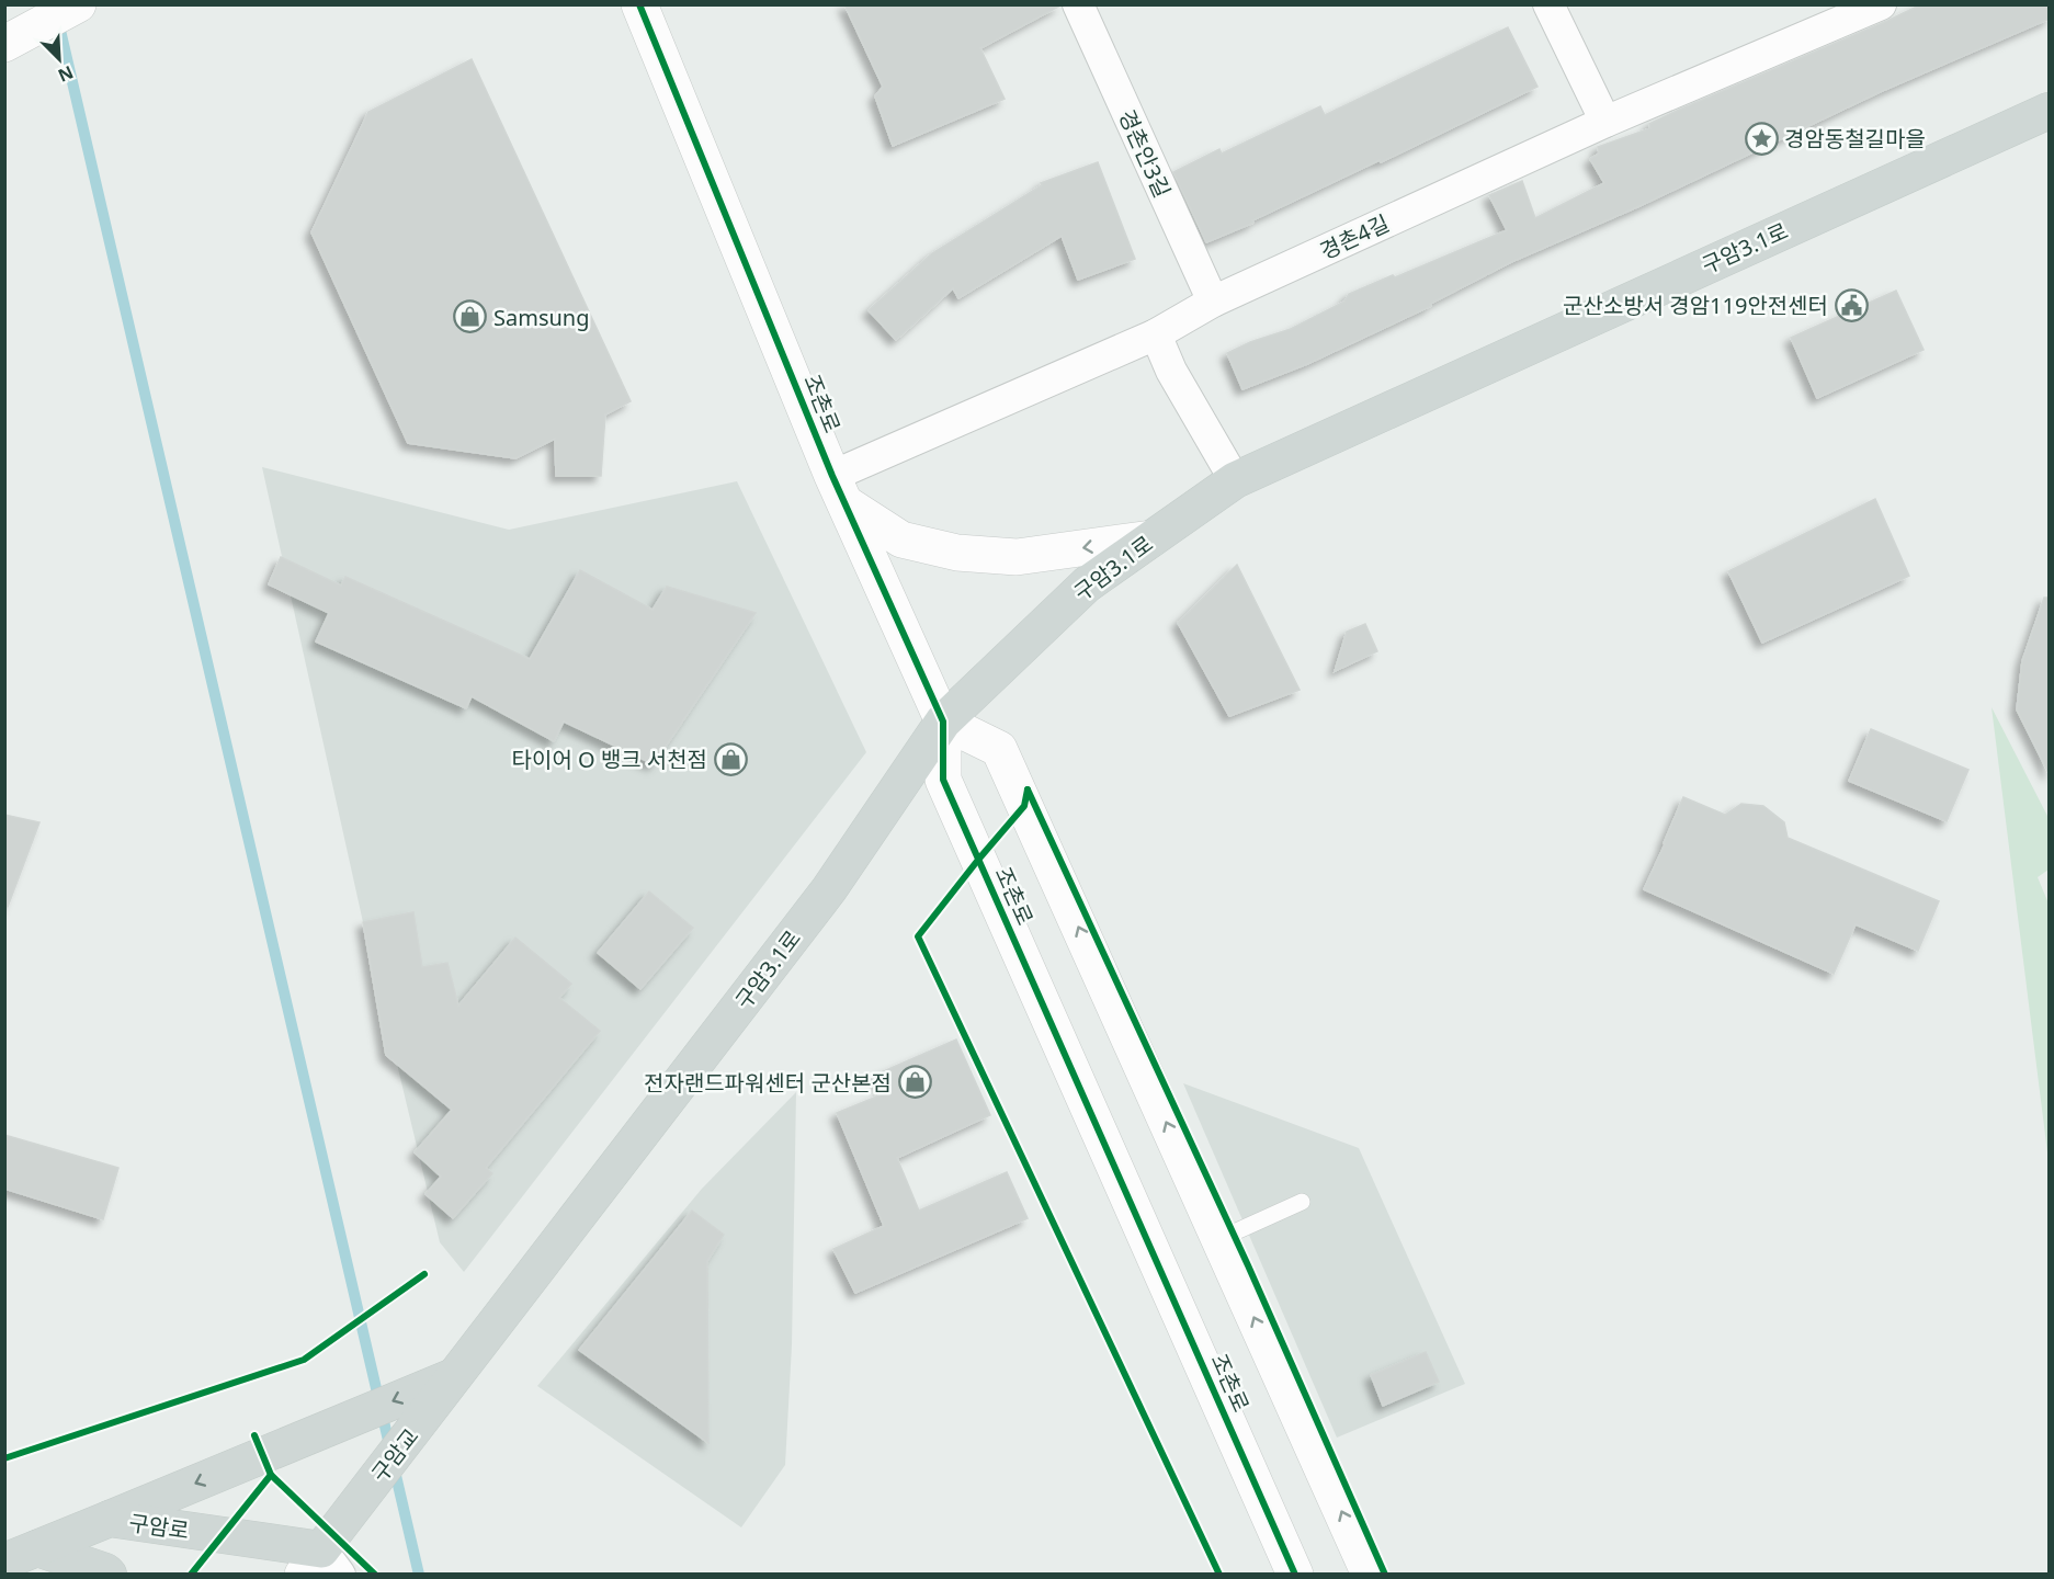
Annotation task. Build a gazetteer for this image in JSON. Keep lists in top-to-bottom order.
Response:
{
  "streets": {
    "main road": ["구암3.1로", "구암교", "구암로"],
    "street": ["경촌안3길", "경촌4길", "조촌로"]
  },
  "crossings": [
    ["경촌안3길", "경촌4길"],
    ["경촌4길", "조촌로"],
    ["구암3.1로", "조촌로"],
    ["구암3.1로", "구암교"],
    ["구암교", "구암로"]
  ],
  "places": {
    "place": ["경암동철길마을"],
    "public building": ["군산소방서 경암119안전센터"],
    "shop": ["Samsung", "타이어 O 뱅크 서천점", "전자랜드파워센터 군산본점"]
  },
  "north": "bottom right"
}
